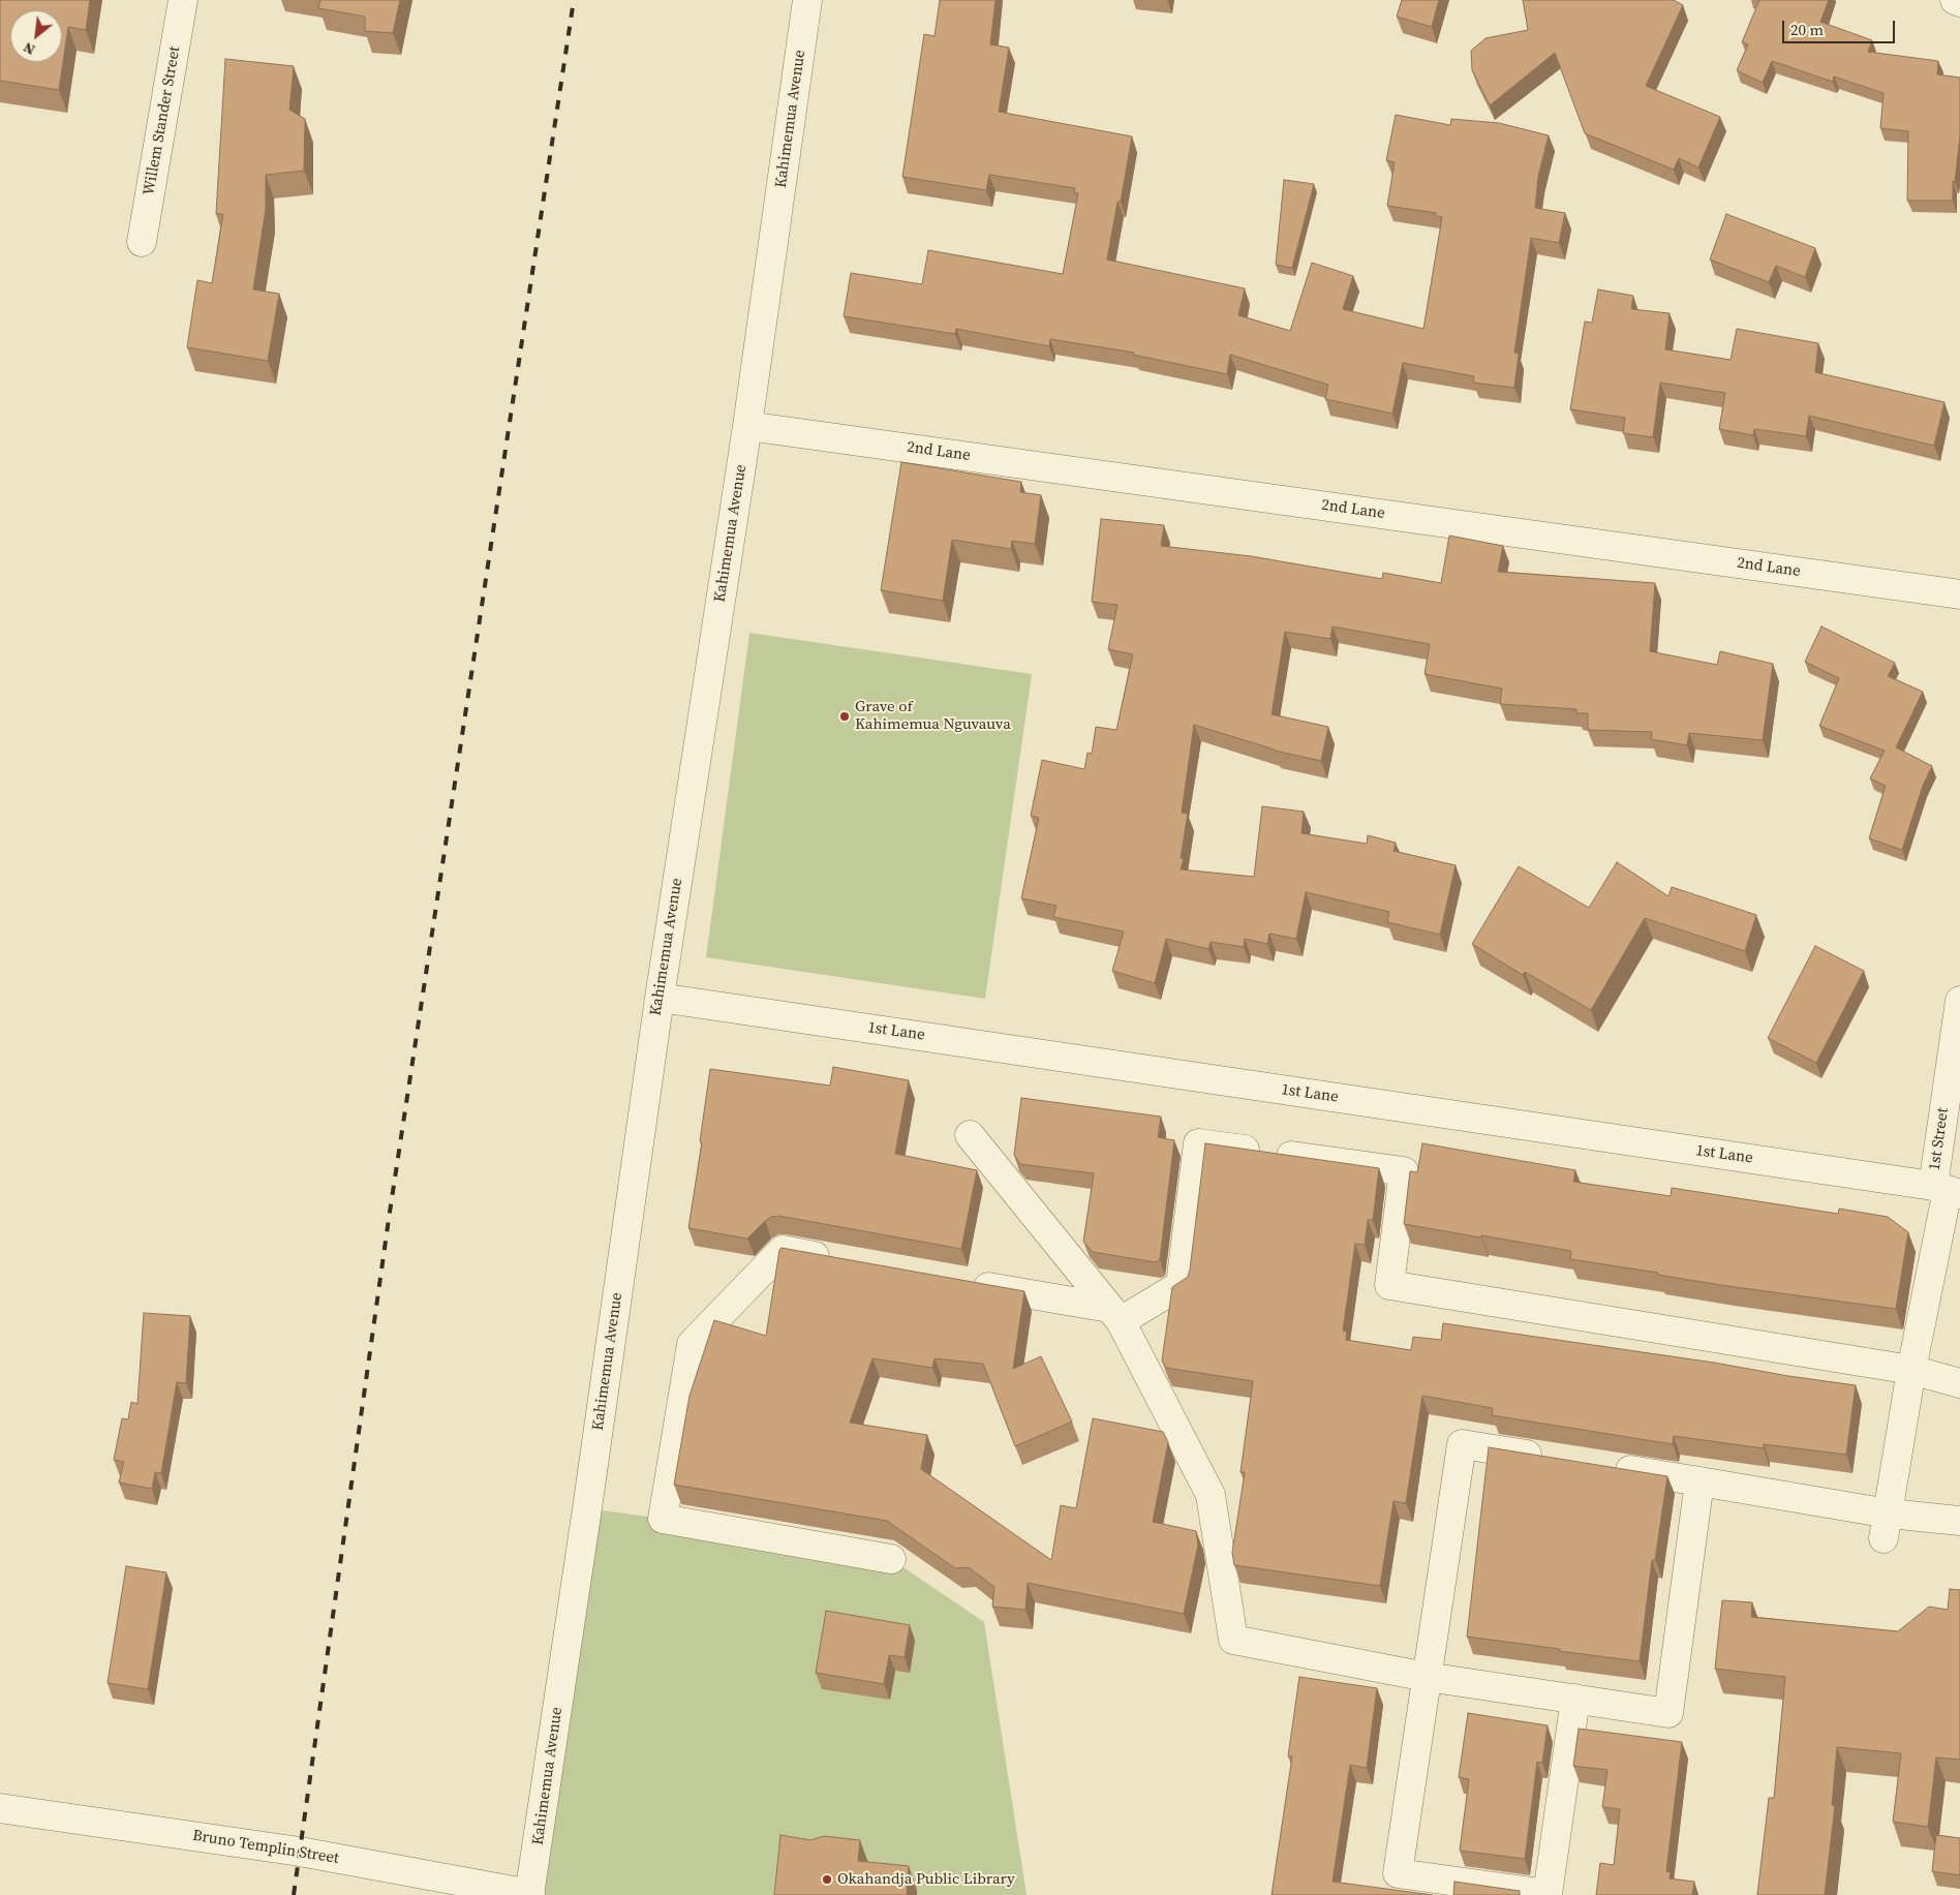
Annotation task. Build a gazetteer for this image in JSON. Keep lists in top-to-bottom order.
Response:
{
  "streets": {
    "street": [
      "Kahimemua Avenue",
      "Willem Stander Street",
      "2nd Lane",
      "1st Lane",
      "1st Street",
      "Bruno Templin Street"
    ]
  },
  "crossings": [
    ["Kahimemua Avenue", "2nd Lane"],
    ["Kahimemua Avenue", "1st Lane"],
    ["Kahimemua Avenue", "Bruno Templin Street"],
    ["1st Lane", "1st Street"]
  ],
  "places": ["Grave of Kahimemua Nguvauva", "Okahandja Public Library"],
  "scale_bar": "20 m",
  "north": "bottom left"
}
